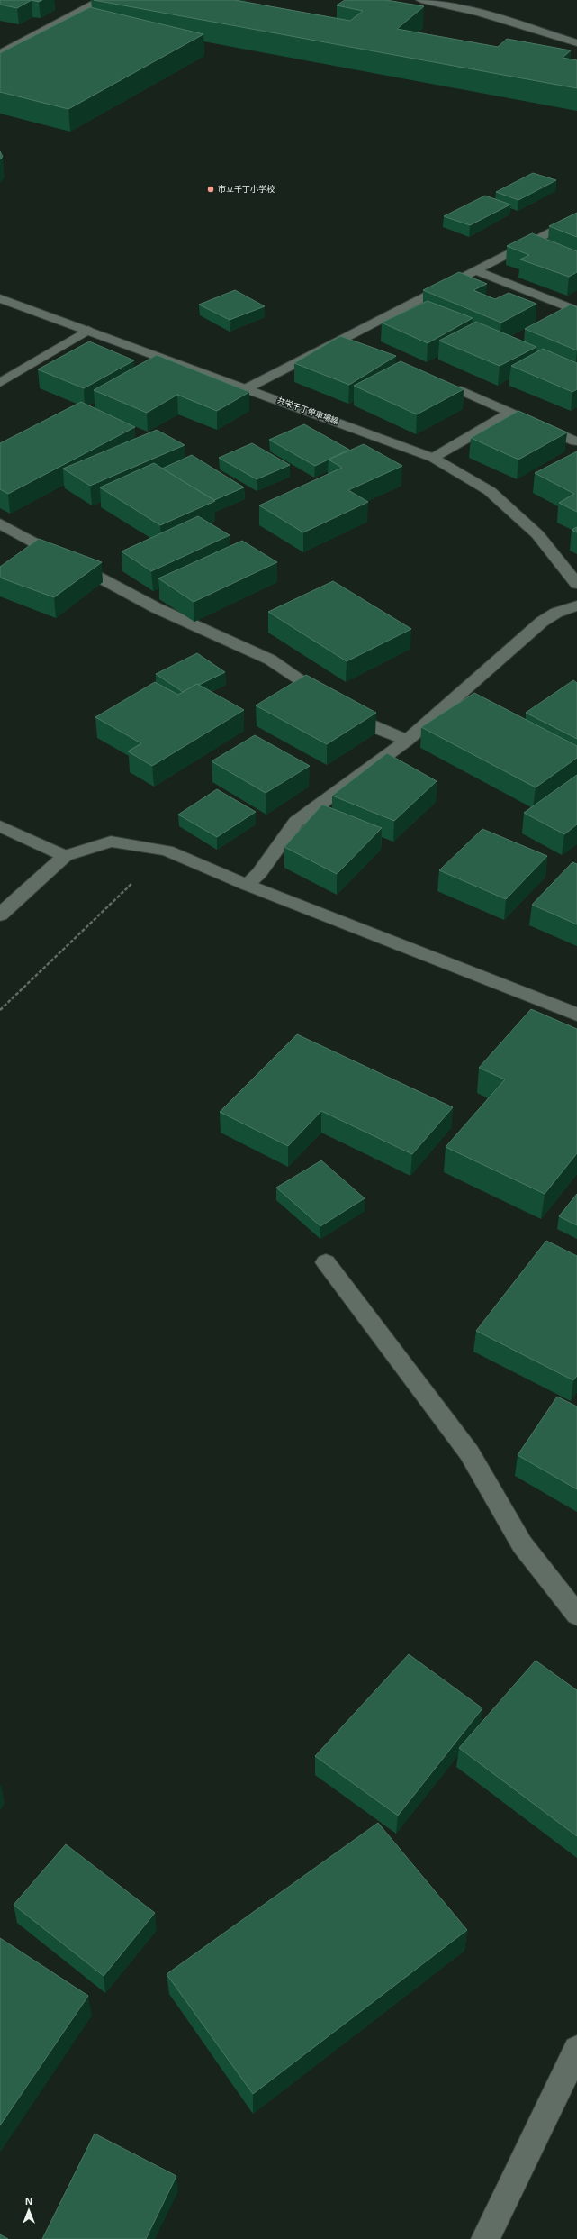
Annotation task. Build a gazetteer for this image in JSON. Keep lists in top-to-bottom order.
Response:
{
  "streets": {
    "street": ["共栄千丁停車場線"]
  },
  "places": ["市立千丁小学校"],
  "north": "top"
}
